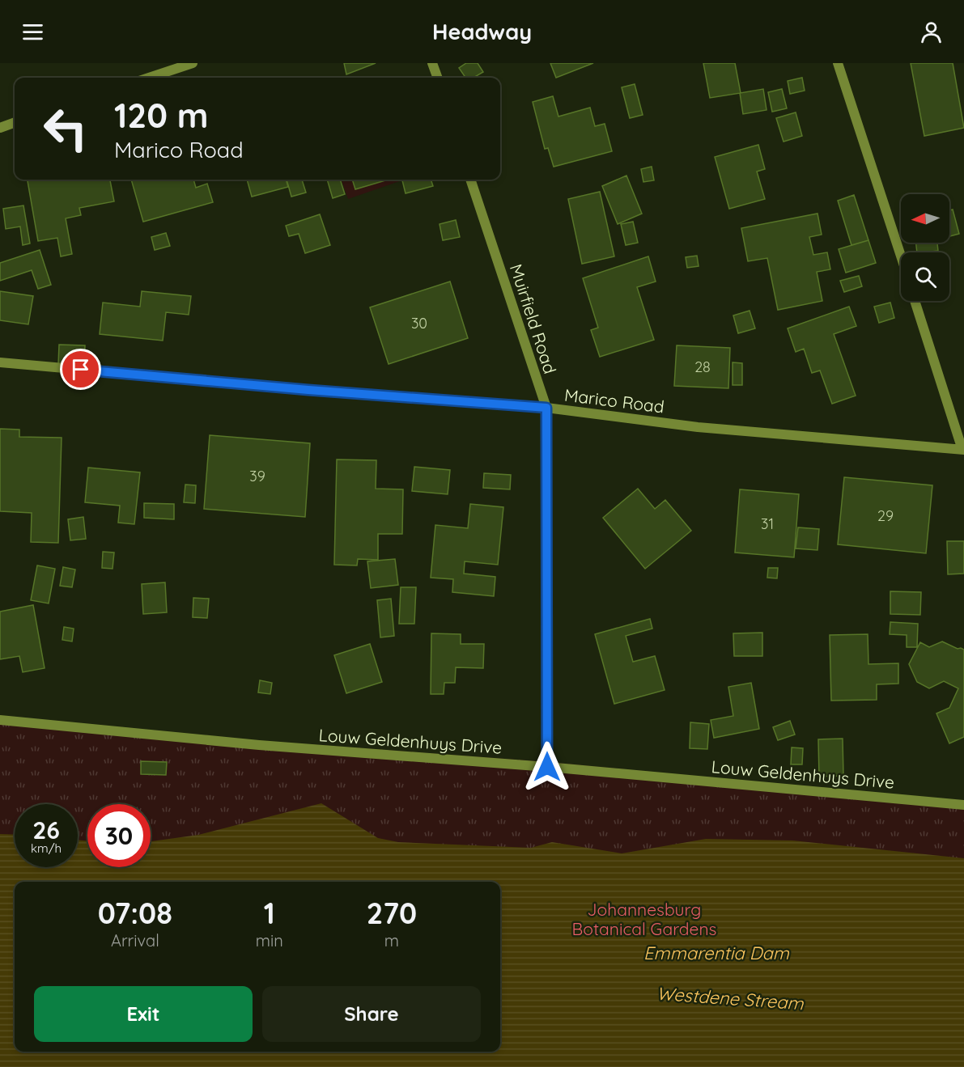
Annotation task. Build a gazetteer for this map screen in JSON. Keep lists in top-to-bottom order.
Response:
{
  "streets": {
    "street": ["Muirfield Road", "Marico Road", "Louw Geldenhuys Drive"]
  },
  "crossings": [
    ["Muirfield Road", "Marico Road"],
    ["Muirfield Road", "Louw Geldenhuys Drive"]
  ],
  "water": ["Emmarentia Dam", "Westdene Stream"],
  "parks": ["Johannesburg Botanical Gardens"],
  "house_numbers": [
    "30",
    "28",
    "39",
    "29",
    "31"
  ],
  "north": "left",
  "page": {
    "header": "Headway",
    "turn": ["120 m", "Marico Road"],
    "speed": "26 km/h",
    "limit": "30",
    "eta": [
      "07:08",
      "Arrival",
      "1",
      "min",
      "270",
      "m"
    ],
    "buttons": ["Exit", "Share"]
  }
}
